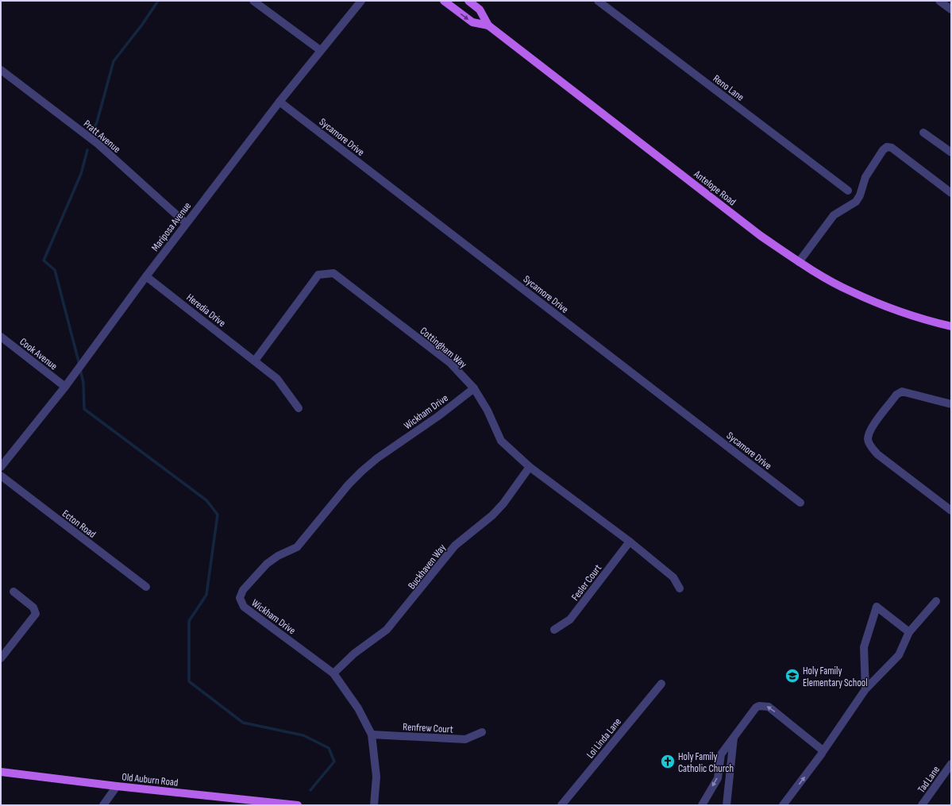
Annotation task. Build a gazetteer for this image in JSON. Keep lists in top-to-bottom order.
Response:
{
  "streets": {
    "main road": ["Antelope Road", "Old Auburn Road"],
    "street": [
      "Reno Lane",
      "Pratt Avenue",
      "Sycamore Drive",
      "Mariposa Avenue",
      "Heredia Drive",
      "Cottingham Way",
      "Cook Avenue",
      "Wickham Drive",
      "Ecton Road",
      "Buckhaven Way",
      "Fesler Court",
      "Renfrew Court",
      "Loi Linda Lane",
      "Tad Lane"
    ]
  },
  "crossings": [
    ["Pratt Avenue", "Mariposa Avenue"],
    ["Sycamore Drive", "Mariposa Avenue"],
    ["Mariposa Avenue", "Heredia Drive"],
    ["Mariposa Avenue", "Cook Avenue"],
    ["Heredia Drive", "Cottingham Way"],
    ["Cottingham Way", "Wickham Drive"],
    ["Cottingham Way", "Buckhaven Way"],
    ["Cottingham Way", "Fesler Court"],
    ["Wickham Drive", "Buckhaven Way"],
    ["Wickham Drive", "Renfrew Court"]
  ],
  "places": {
    "school or university": ["Holy Family Elementary School"],
    "church": ["Holy Family Catholic Church"]
  }
}
